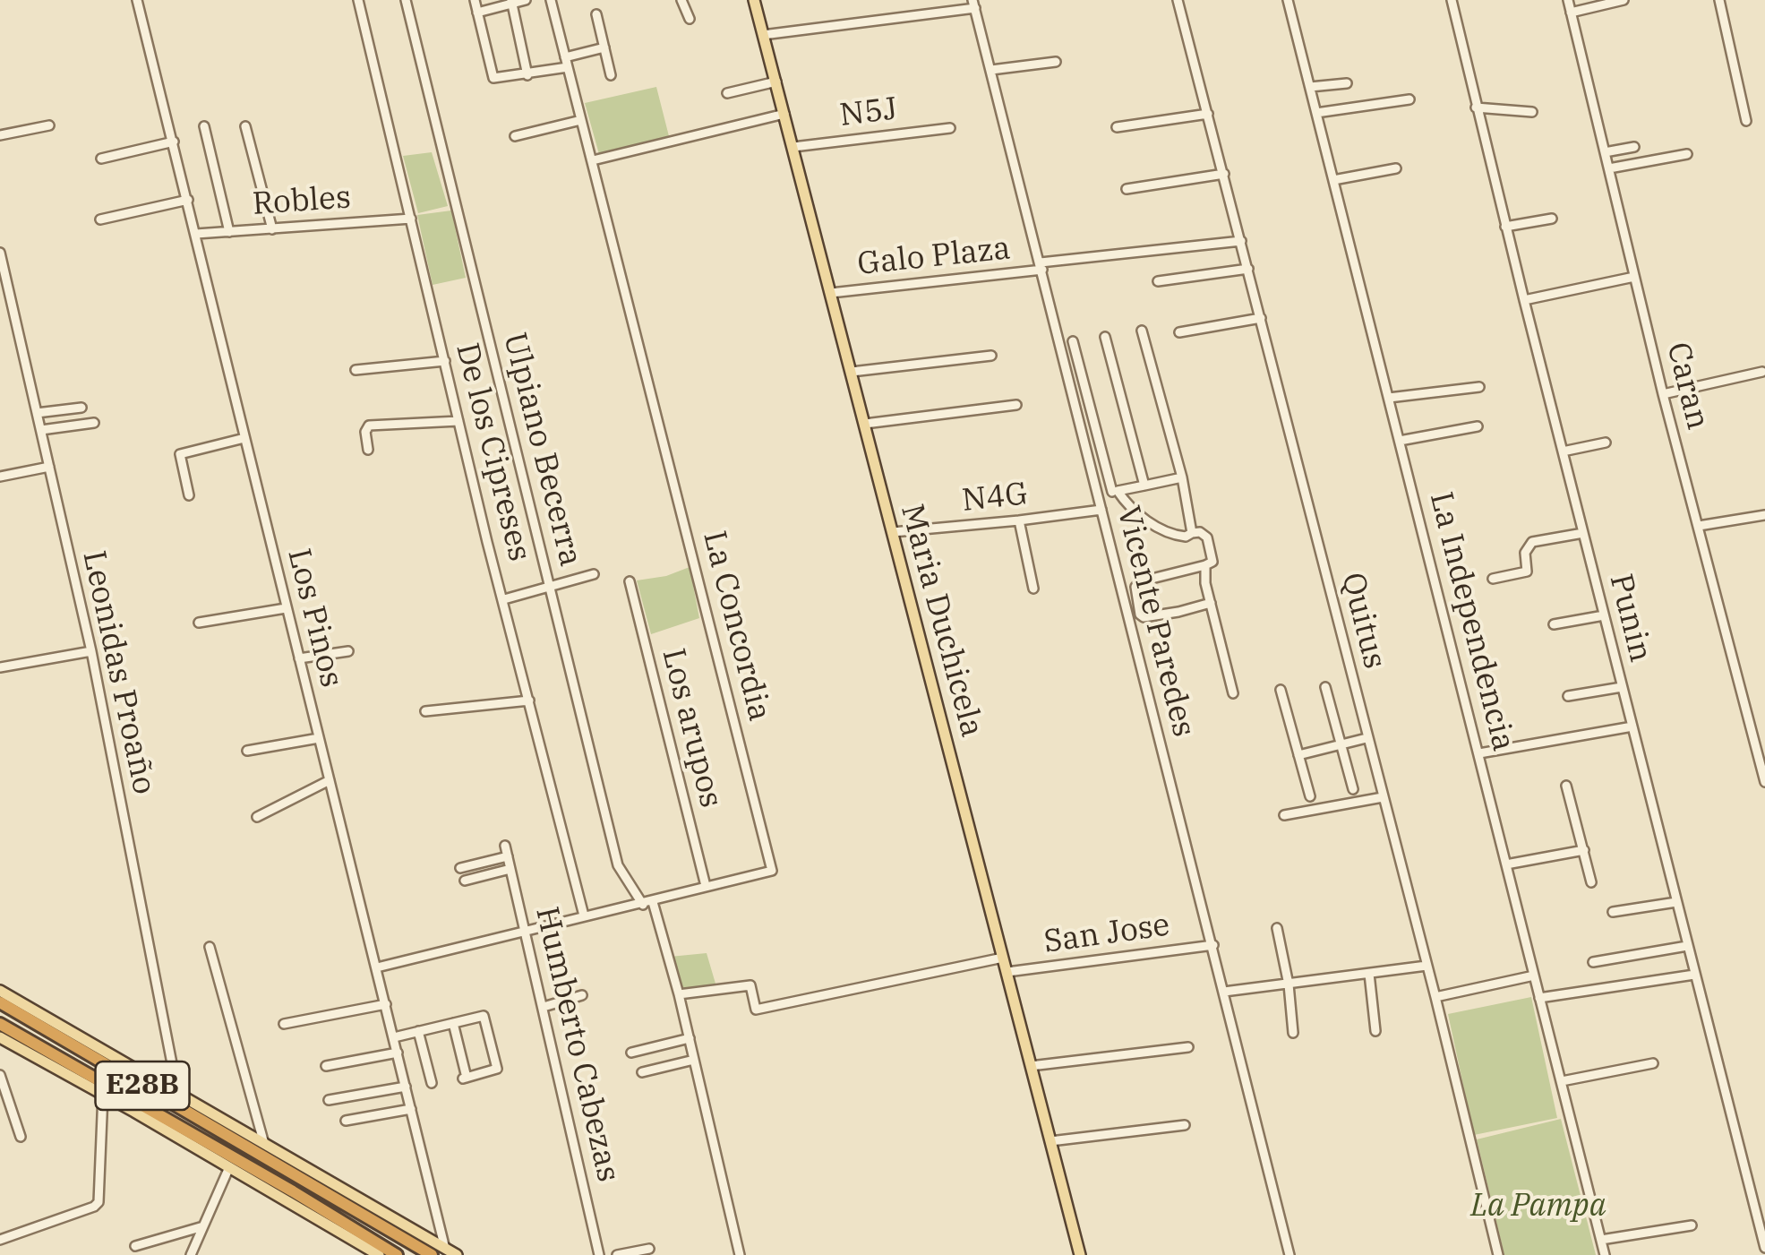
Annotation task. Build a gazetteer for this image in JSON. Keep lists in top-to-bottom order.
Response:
{
  "streets": {
    "highway": ["E28B"],
    "main road": ["Maria Duchicela"],
    "street": [
      "N5J",
      "Robles",
      "Galo Plaza",
      "Caran",
      "Ulpiano Becerra",
      "De los Cipreses",
      "N4G",
      "Los Pinos",
      "Punin",
      "Quitus",
      "Vicente Paredes",
      "La Independencia",
      "La Concordia",
      "Leonidas Proaño",
      "Los arupos",
      "San Jose",
      "Humberto Cabezas"
    ]
  },
  "crossings": [
    ["N5J", "Maria Duchicela"],
    ["Robles", "De los Cipreses"],
    ["Robles", "Los Pinos"],
    ["Galo Plaza", "Maria Duchicela"],
    ["Galo Plaza", "Quitus"],
    ["Galo Plaza", "Vicente Paredes"],
    ["Ulpiano Becerra", "La Concordia"],
    ["De los Cipreses", "La Concordia"],
    ["N4G", "Maria Duchicela"],
    ["N4G", "Vicente Paredes"],
    ["Los Pinos", "La Concordia"],
    ["Maria Duchicela", "San Jose"],
    ["Vicente Paredes", "San Jose"],
    ["La Concordia", "Los arupos"],
    ["La Concordia", "Humberto Cabezas"],
    ["Leonidas Proaño", "E28B"]
  ],
  "parks": ["La Pampa"]
}
